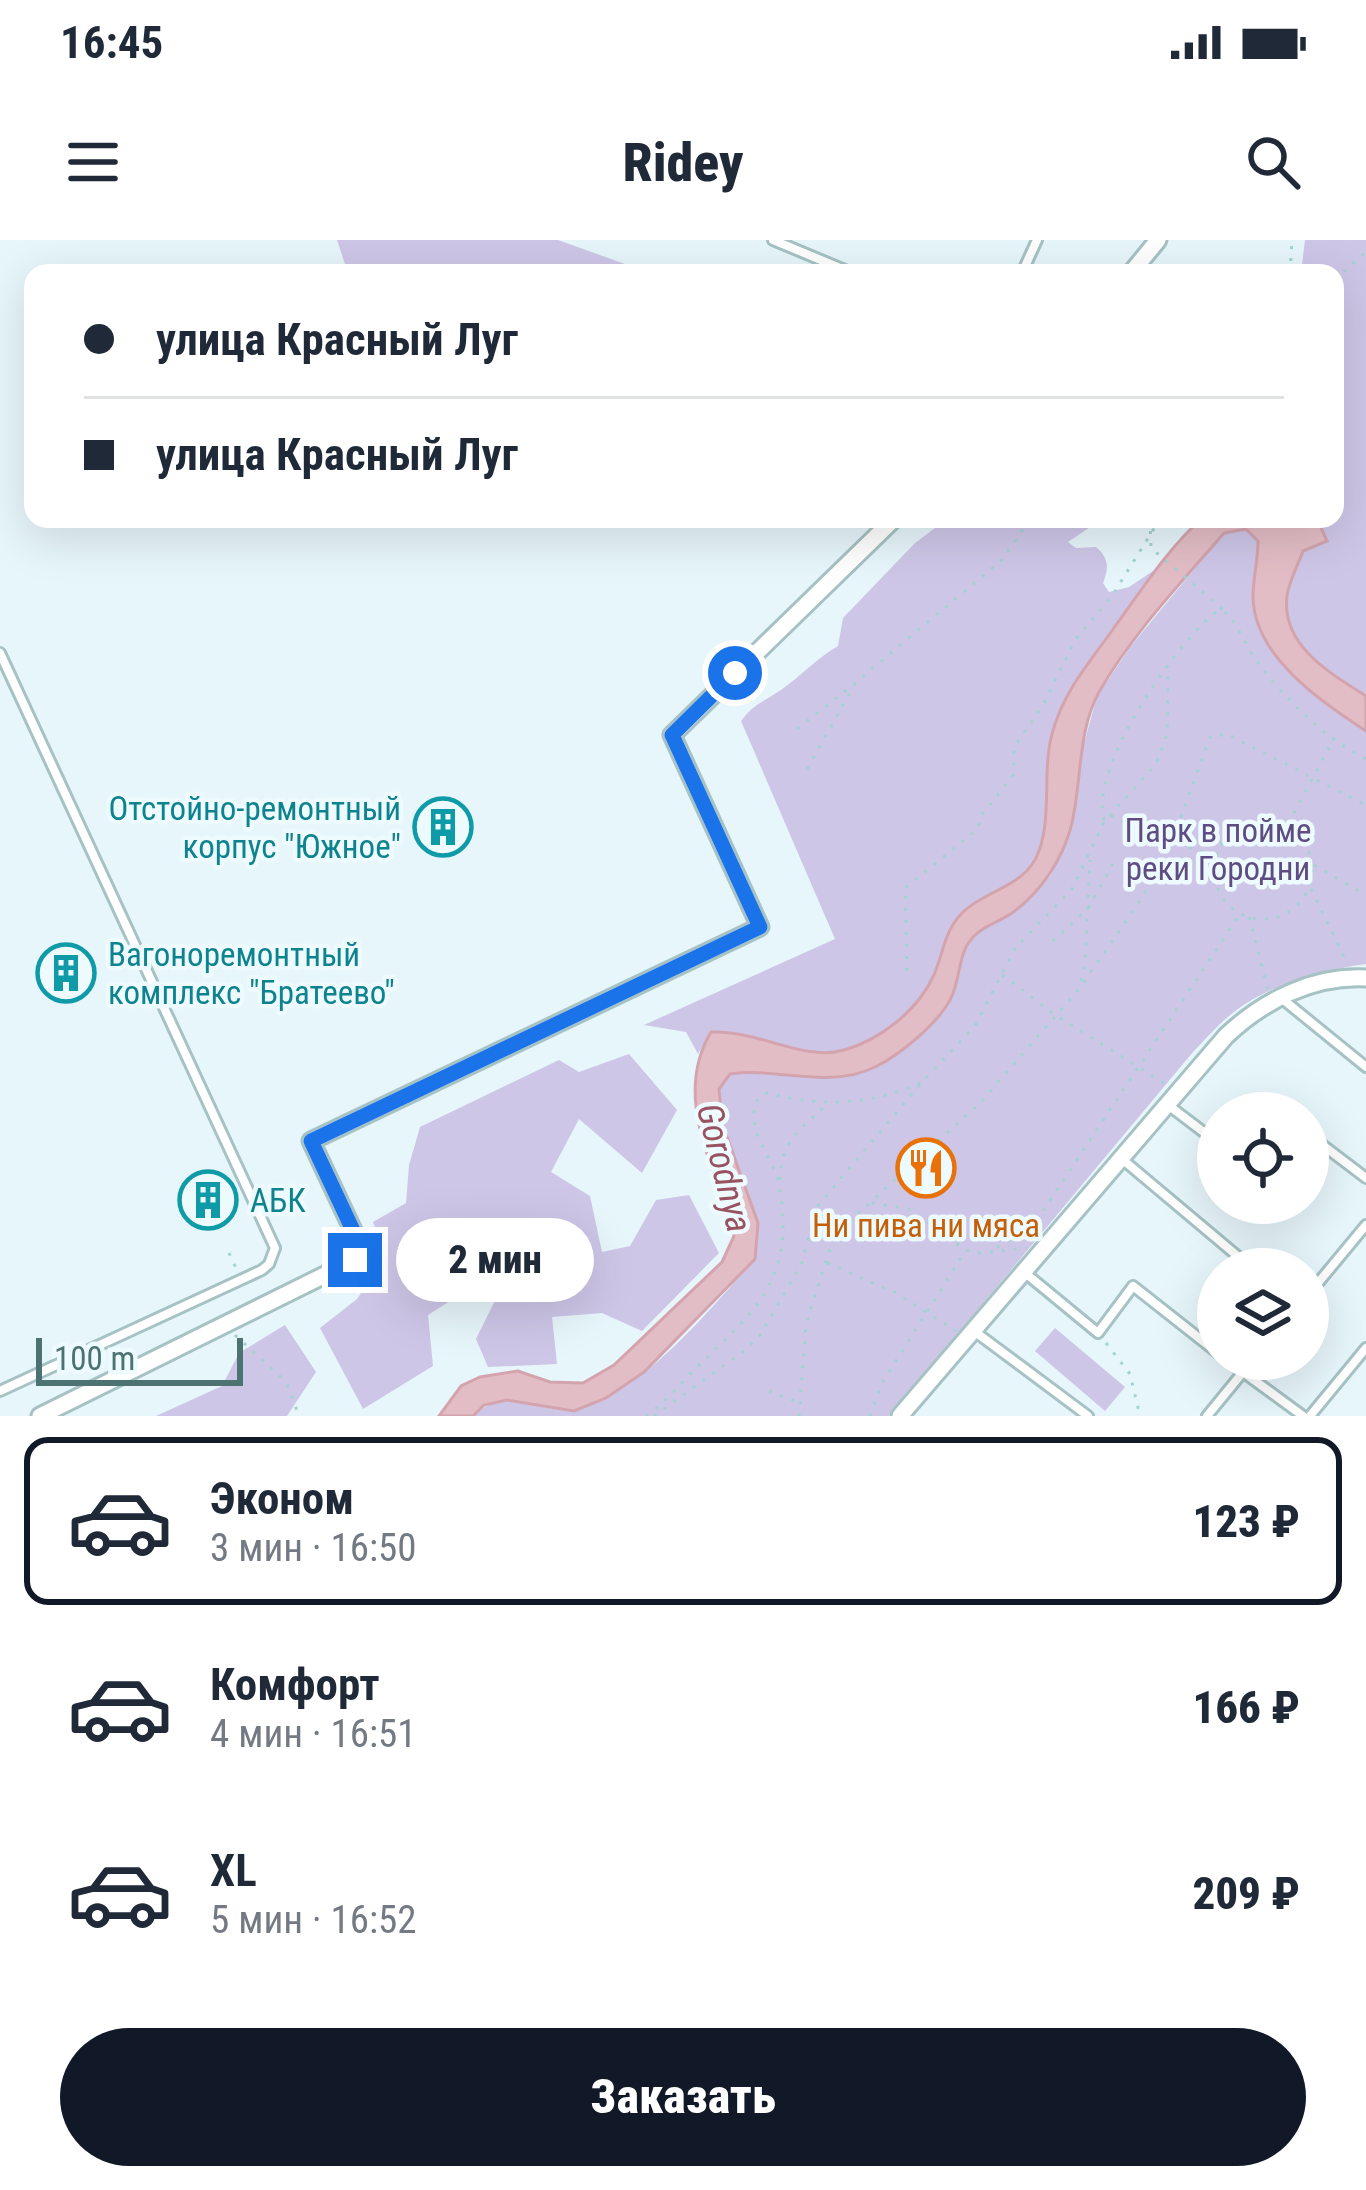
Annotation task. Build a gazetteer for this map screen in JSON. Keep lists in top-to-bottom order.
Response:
{
  "water": ["Gorodnya"],
  "parks": ["Парк в пойме реки Городни"],
  "places": {
    "building": ["Отстойно-ремонтный корпус \"Южное\"", "Вагоноремонтный комплекс \"Братеево\"", "АБК"],
    "restaurant": ["Ни пива ни мяса"]
  },
  "scale_bar": "100 m",
  "page": {
    "status": "16:45",
    "header": "Ridey",
    "banner": ["улица Красный Луг", "улица Красный Луг"],
    "bubble": "2 мин",
    "scale": "100 m",
    "list": [
      {
        "name": "Эконом",
        "note": "3 мин · 16:50",
        "value": "123 ₽"
      },
      {
        "name": "Комфорт",
        "note": "4 мин · 16:51",
        "value": "166 ₽"
      },
      {
        "name": "XL",
        "note": "5 мин · 16:52",
        "value": "209 ₽"
      }
    ],
    "buttons": "Заказать"
  }
}
